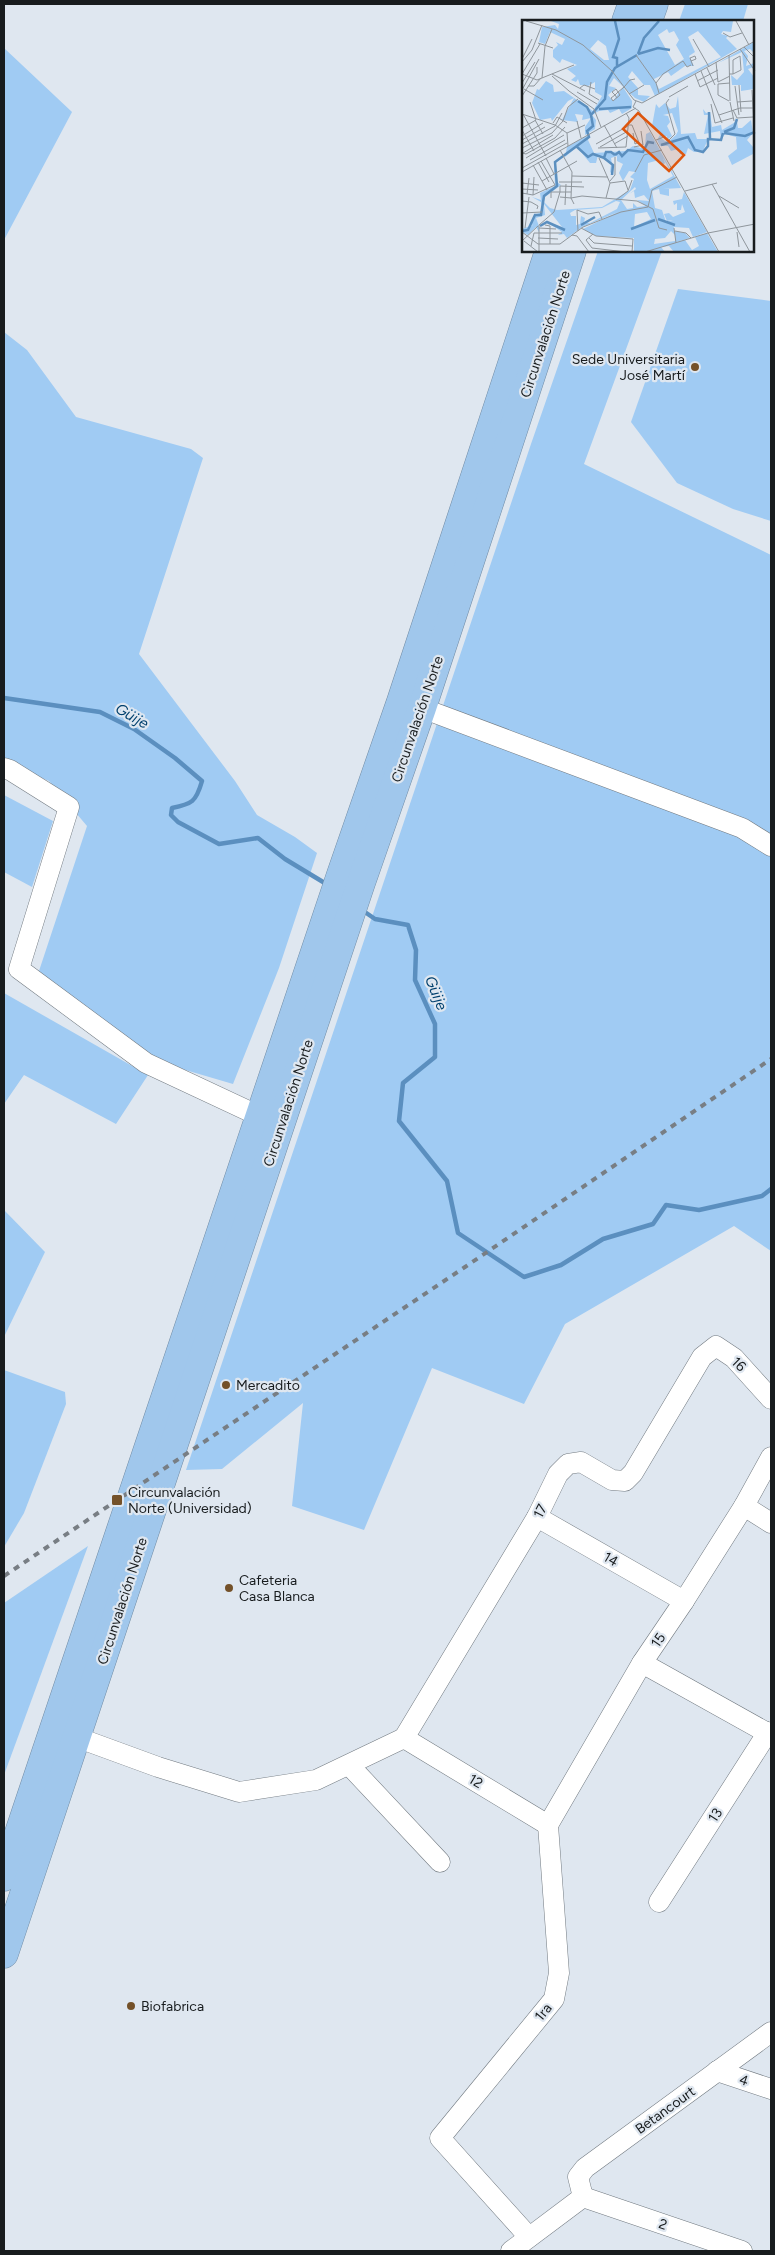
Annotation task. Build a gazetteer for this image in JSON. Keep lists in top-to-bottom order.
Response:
{
  "streets": {
    "highway": ["Circunvalación Norte"],
    "street": [
      "16",
      "17",
      "14",
      "15",
      "12",
      "13",
      "1ra",
      "4",
      "Betancourt",
      "2"
    ]
  },
  "crossings": [
    ["16", "17"],
    ["17", "14"],
    ["17", "12"],
    ["14", "15"],
    ["15", "12"],
    ["15", "1ra"],
    ["12", "1ra"],
    ["4", "Betancourt"],
    ["Betancourt", "2"]
  ],
  "water": ["Güije"],
  "places": {
    "other": [
      "Sede Universitaria José Martí",
      "Mercadito",
      "Cafeteria Casa Blanca",
      "Biofabrica"
    ],
    "transit": ["Circunvalación Norte (Universidad)"]
  }
}
